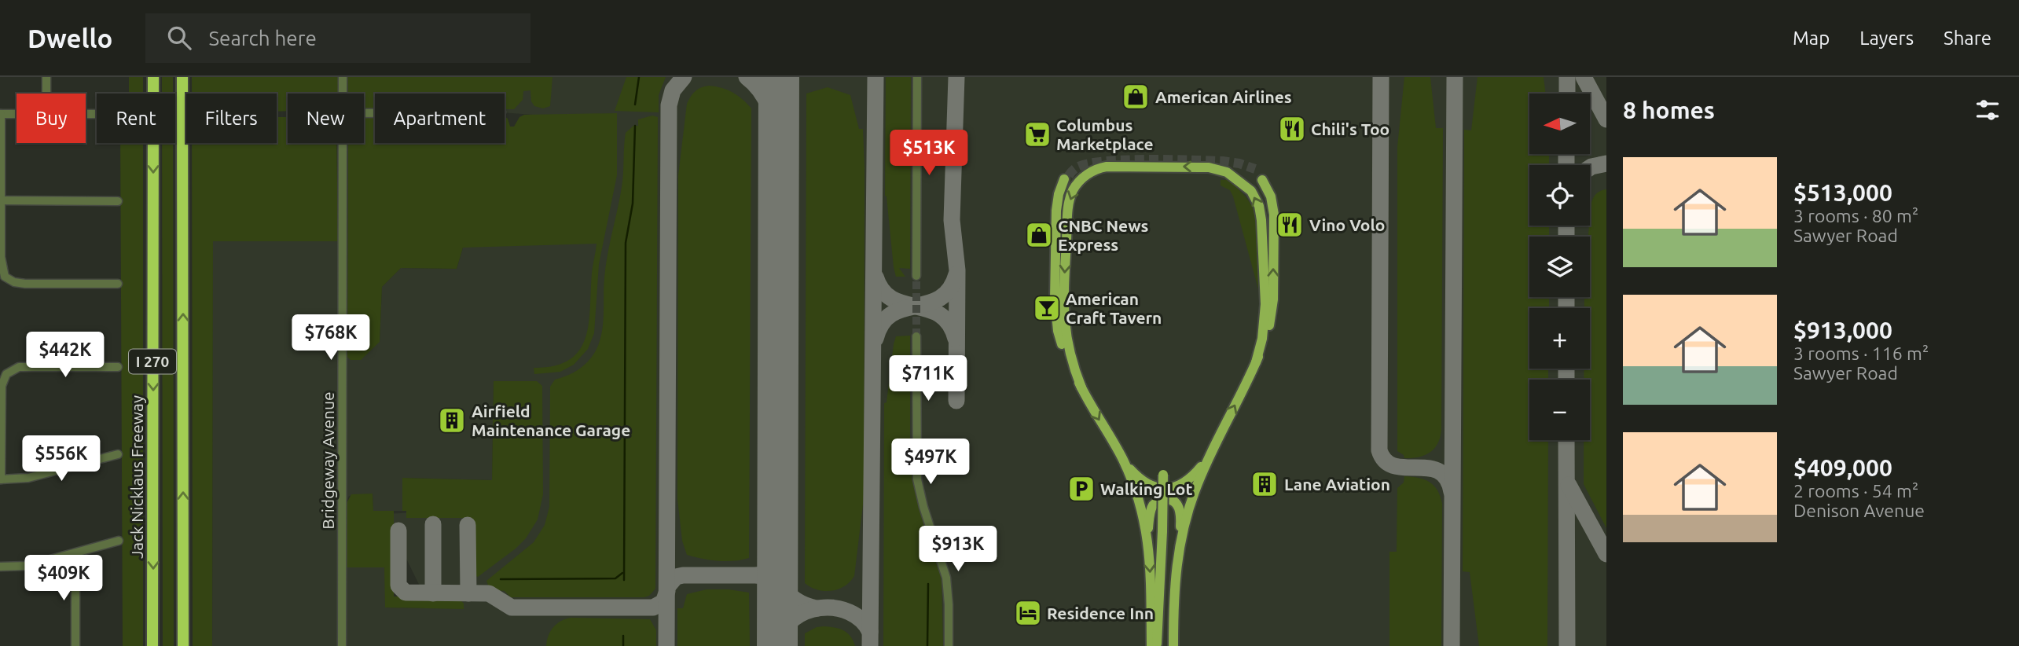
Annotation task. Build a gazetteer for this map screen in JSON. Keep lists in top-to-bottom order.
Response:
{
  "streets": {
    "highway": ["I 270", "Jack Nicklaus Freeway"],
    "street": ["Bridgeway Avenue"]
  },
  "places": {
    "shop": ["American Airlines", "CNBC News Express"],
    "restaurant": ["Chili's Too", "Vino Volo"],
    "supermarket": ["Columbus Marketplace"],
    "bar": ["American Craft Tavern"],
    "building": ["Airfield Maintenance Garage", "Lane Aviation"],
    "parking": ["Walking Lot"],
    "hotel": ["Residence Inn"]
  },
  "north": "left",
  "page": {
    "header": "Dwello",
    "search": "Search here",
    "nav": ["Map", "Layers", "Share"],
    "heading": "8 homes",
    "map_buttons": ["+", "−"],
    "chip": [
      "Buy",
      "Rent",
      "Filters",
      "New",
      "Apartment"
    ],
    "price": [
      "$513K",
      "$768K",
      "$442K",
      "$711K",
      "$556K",
      "$497K",
      "$913K",
      "$409K"
    ],
    "list": [
      {
        "name": "$513,000",
        "note": "3 rooms · 80 m² · Sawyer Road"
      },
      {
        "name": "$913,000",
        "note": "3 rooms · 116 m² · Sawyer Road"
      },
      {
        "name": "$409,000",
        "note": "2 rooms · 54 m² · Denison Avenue"
      }
    ]
  }
}
